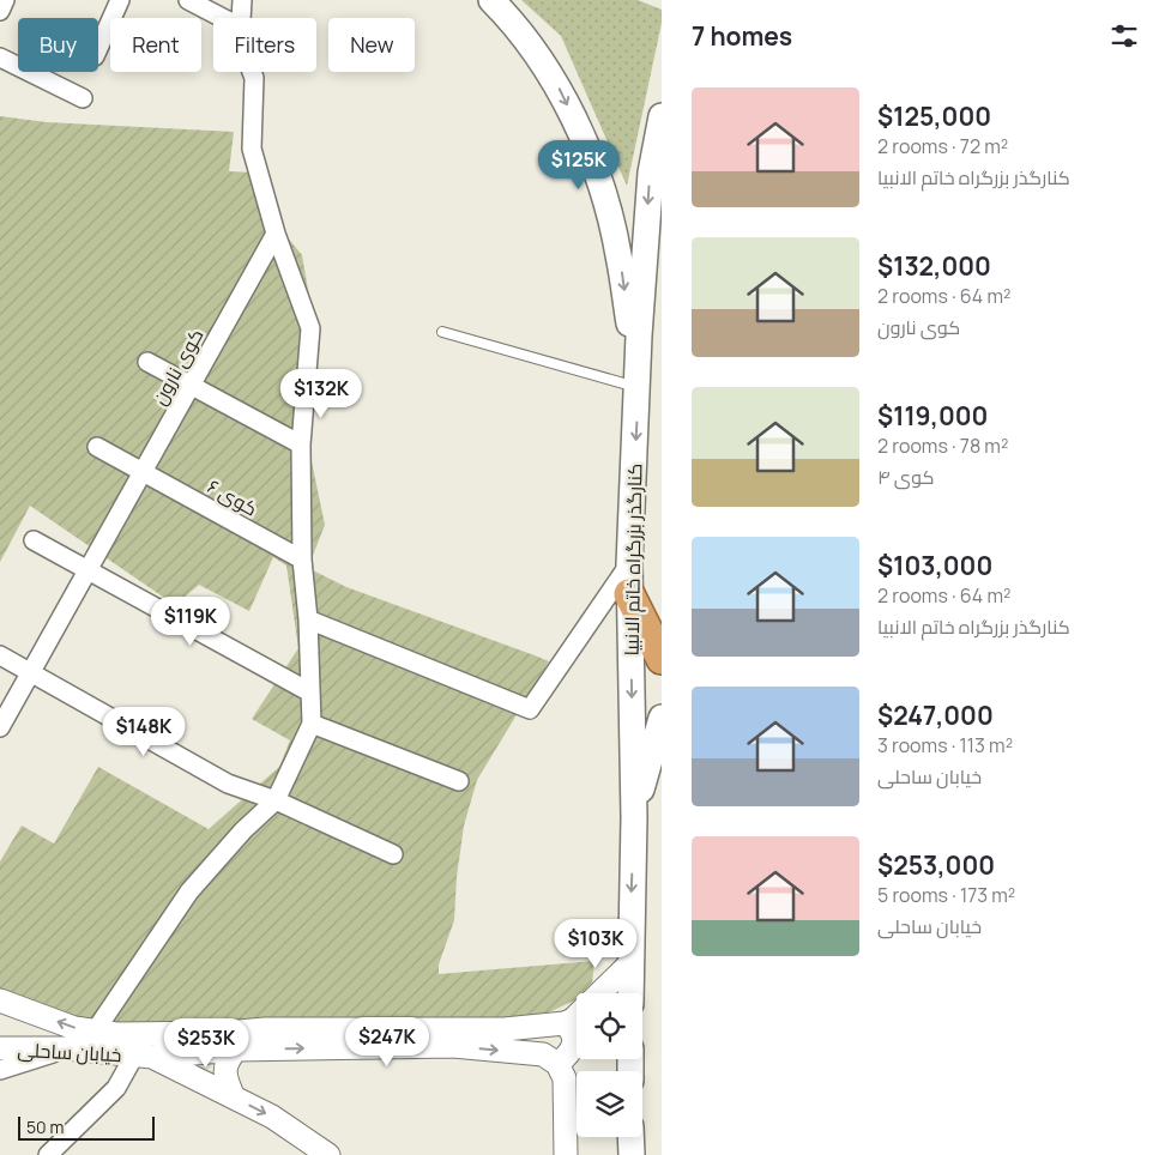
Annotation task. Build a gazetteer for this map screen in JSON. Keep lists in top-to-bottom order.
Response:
{
  "streets": {
    "main road": ["کنارگذر بزرگراه خاتم الانبیا"],
    "street": ["کوی نارون", "کوی ۶", "خیابان ساحلی"]
  },
  "crossings": [
    ["کوی نارون", "کوی ۶"]
  ],
  "scale_bar": "50 m",
  "page": {
    "heading": "7 homes",
    "chip": [
      "Buy",
      "Rent",
      "Filters",
      "New"
    ],
    "list": [
      {
        "name": "$125,000",
        "note": "2 rooms · 72 m² · کنارگذر بزرگراه خاتم الانبیا"
      },
      {
        "name": "$132,000",
        "note": "2 rooms · 64 m² · کوی نارون"
      },
      {
        "name": "$119,000",
        "note": "2 rooms · 78 m² · کوی ۴"
      },
      {
        "name": "$103,000",
        "note": "2 rooms · 64 m² · کنارگذر بزرگراه خاتم الانبیا"
      },
      {
        "name": "$247,000",
        "note": "3 rooms · 113 m² · خیابان ساحلی"
      },
      {
        "name": "$253,000",
        "note": "5 rooms · 173 m² · خیابان ساحلی"
      }
    ],
    "price": [
      "$125K",
      "$132K",
      "$119K",
      "$148K",
      "$103K",
      "$247K",
      "$253K"
    ],
    "scale": "50 m"
  }
}
